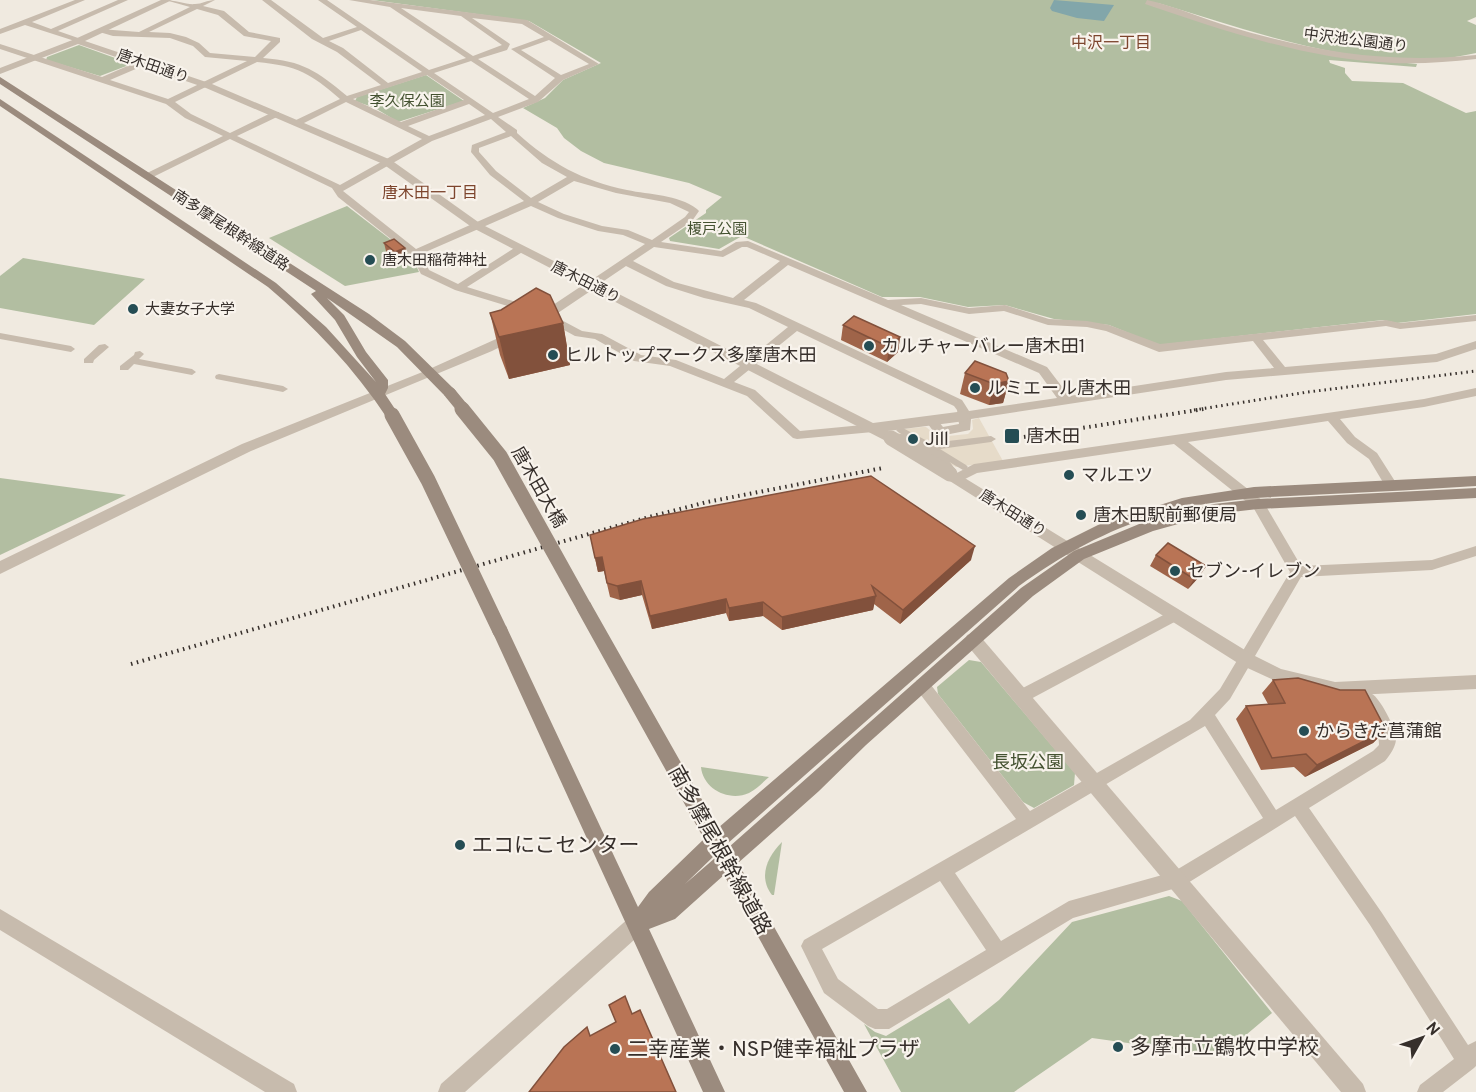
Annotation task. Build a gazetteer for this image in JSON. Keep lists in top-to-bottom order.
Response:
{
  "streets": {
    "main road": ["南多摩尾根幹線道路", "唐木田大橋"],
    "street": ["中沢池公園通り", "唐木田通り"]
  },
  "crossings": [
    ["南多摩尾根幹線道路", "唐木田大橋"]
  ],
  "districts": ["中沢一丁目", "唐木田一丁目"],
  "parks": ["李久保公園", "榎戸公園", "長坂公園"],
  "places": {
    "other": [
      "唐木田稲荷神社",
      "大妻女子大学",
      "カルチャーバレー唐木田1",
      "ヒルトップマークス多摩唐木田",
      "ルミエール唐木田",
      "Jill",
      "マルエツ",
      "唐木田駅前郵便局",
      "セブン-イレブン",
      "からきだ菖蒲館",
      "エコにこセンター",
      "多摩市立鶴牧中学校",
      "二幸産業・NSP健幸福祉プラザ"
    ],
    "transit": ["唐木田"]
  },
  "north": "top right"
}
